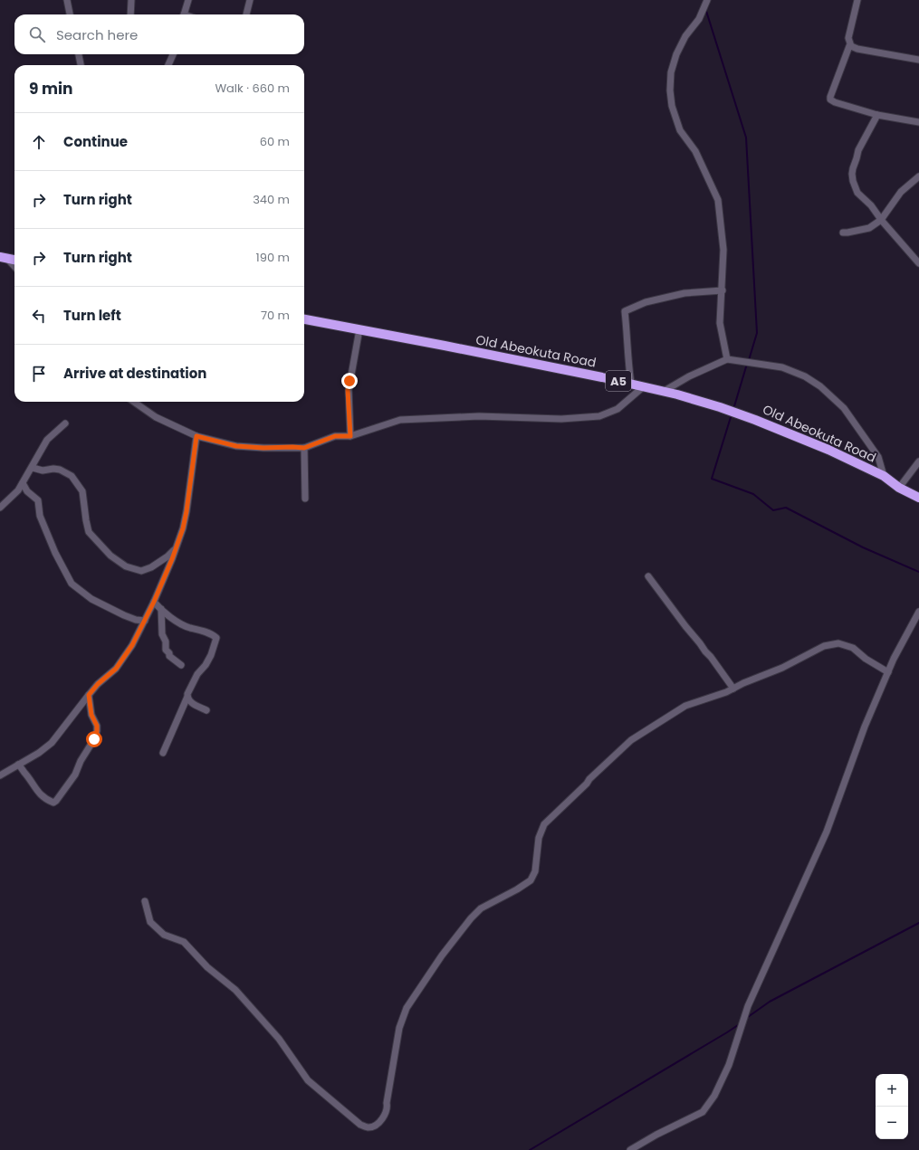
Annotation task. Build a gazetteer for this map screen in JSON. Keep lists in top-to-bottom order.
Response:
{
  "streets": {
    "highway": ["Old Abeokuta Road", "A5"]
  },
  "page": {
    "search": "Search here",
    "heading": ["9 min", "Walk · 660 m"],
    "list": [
      ["Continue", "60 m"],
      ["Turn right", "340 m"],
      ["Turn right", "190 m"],
      ["Turn left", "70 m"],
      "Arrive at destination"
    ],
    "map_buttons": ["+", "−"]
  }
}
